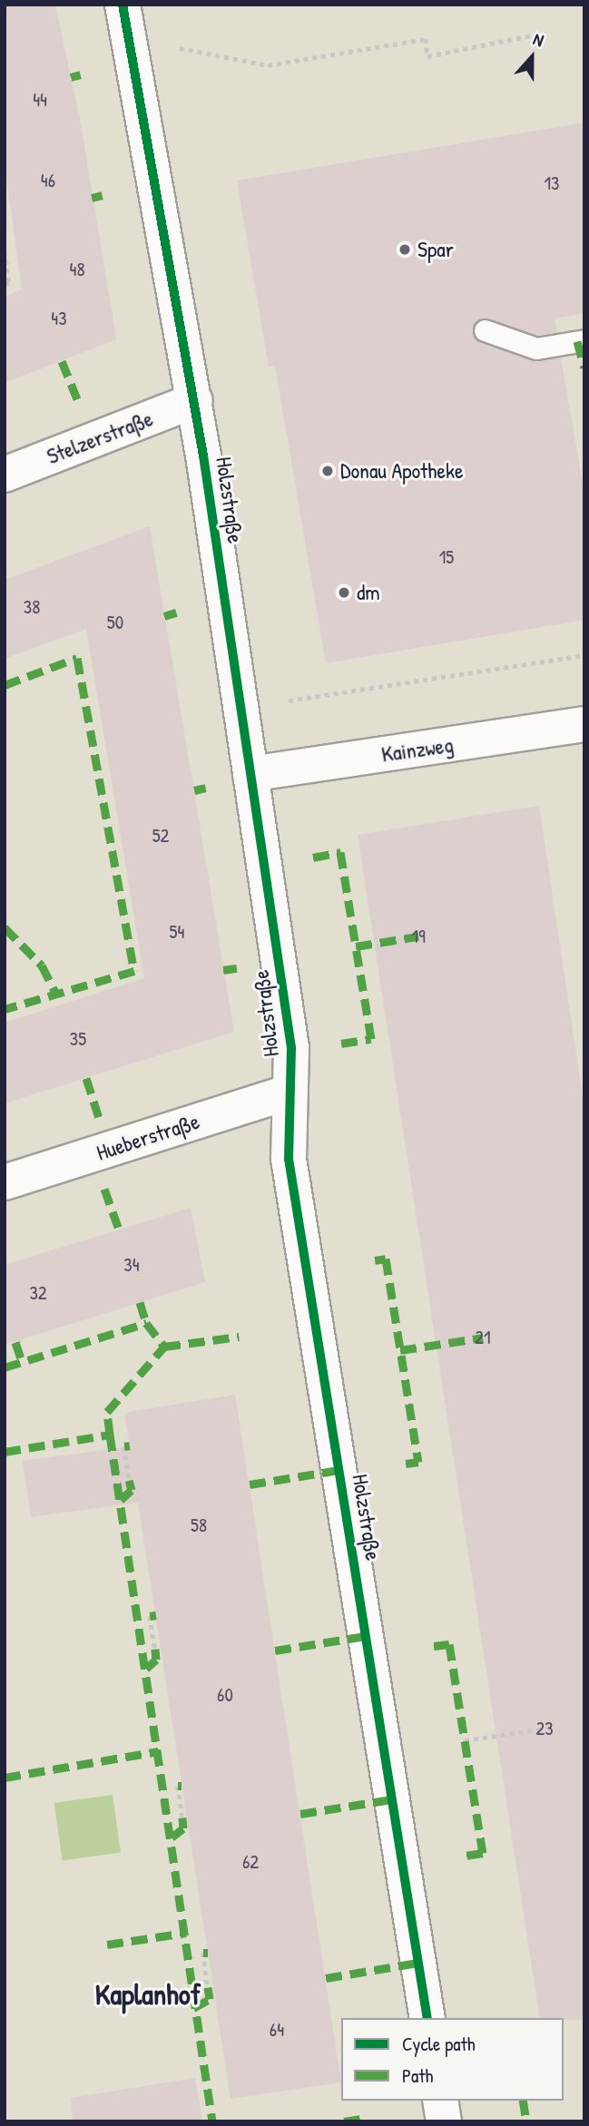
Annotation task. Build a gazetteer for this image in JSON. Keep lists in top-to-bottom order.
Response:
{
  "streets": {
    "street": [
      "Stelzerstraße",
      "Holzstraße",
      "Kainzweg",
      "Hueberstraße"
    ]
  },
  "crossings": [
    ["Stelzerstraße", "Holzstraße"],
    ["Holzstraße", "Kainzweg"],
    ["Holzstraße", "Hueberstraße"]
  ],
  "districts": ["Kaplanhof"],
  "places": ["Spar", "Donau Apotheke", "dm"],
  "house_numbers": [
    "44",
    "46",
    "13",
    "48",
    "43",
    "15",
    "38",
    "50",
    "52",
    "54",
    "19",
    "35",
    "34",
    "32",
    "21",
    "58",
    "60",
    "23",
    "62",
    "64"
  ],
  "legend": ["Cycle path", "Path"],
  "north": "top"
}
